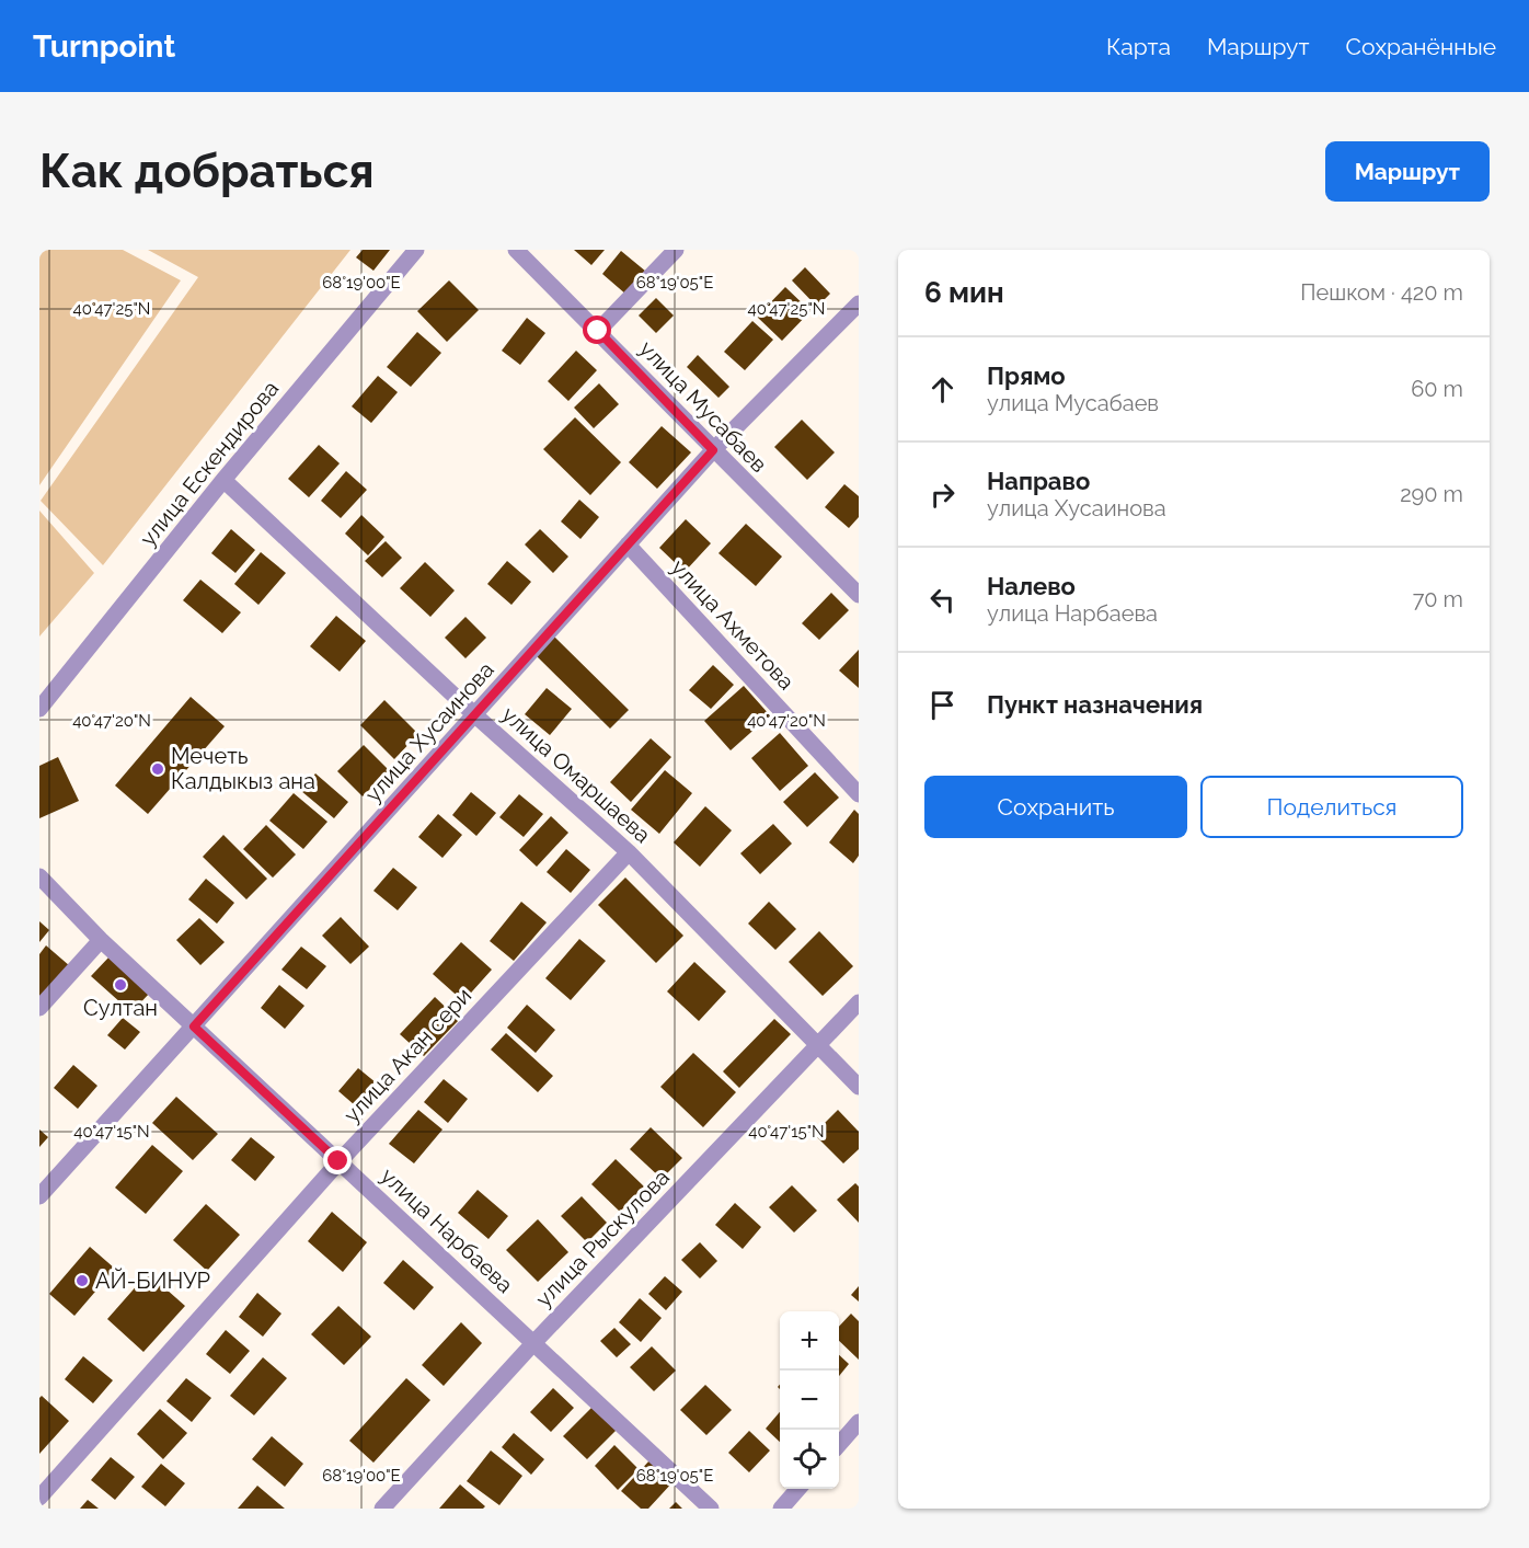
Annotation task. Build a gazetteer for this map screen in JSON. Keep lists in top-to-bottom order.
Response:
{
  "streets": {
    "street": [
      "улица Мусабаев",
      "улица Ескендирова",
      "улица Ахметова",
      "улица Хусаинова",
      "улица Омаршаева",
      "улица Акан сери",
      "улица Нарбаева",
      "улица Рыскулова"
    ]
  },
  "crossings": [
    ["улица Мусабаев", "улица Хусаинова"],
    ["улица Ескендирова", "улица Омаршаева"],
    ["улица Ахметова", "улица Хусаинова"],
    ["улица Хусаинова", "улица Омаршаева"],
    ["улица Хусаинова", "улица Нарбаева"],
    ["улица Омаршаева", "улица Акан сери"],
    ["улица Омаршаева", "улица Рыскулова"],
    ["улица Акан сери", "улица Нарбаева"],
    ["улица Нарбаева", "улица Рыскулова"]
  ],
  "places": ["Мечеть Калдыкыз ана", "Султан", "АЙ-БИНУР"],
  "page": {
    "header": "Turnpoint",
    "nav": ["Карта", "Маршрут", "Сохранённые"],
    "buttons": [
      "Маршрут",
      ["Сохранить", "Поделиться"]
    ],
    "title": "Как добраться",
    "heading": ["6 мин", "Пешком · 420 m"],
    "list": [
      ["Прямо", "улица Мусабаев", "60 m"],
      ["Направо", "улица Хусаинова", "290 m"],
      ["Налево", "улица Нарбаева", "70 m"],
      "Пункт назначения"
    ],
    "map_buttons": ["+", "−"]
  },
  "coordinates": [
    "68°19'00\"E",
    "68°19'05\"E",
    "40°47'25\"N",
    "40°47'20\"N",
    "40°47'15\"N"
  ]
}
